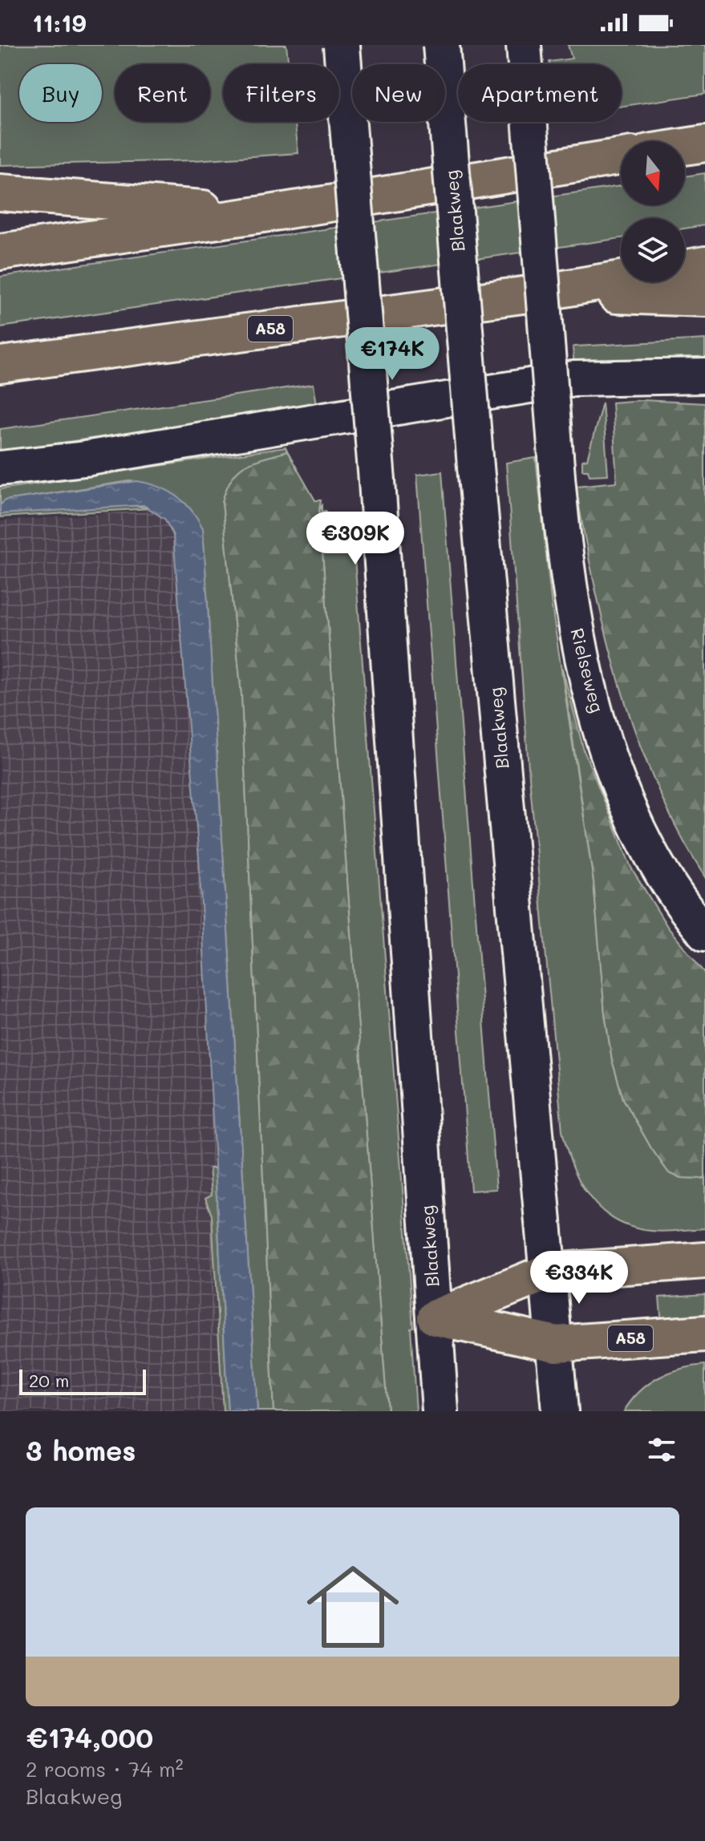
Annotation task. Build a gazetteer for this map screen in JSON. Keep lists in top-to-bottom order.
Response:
{
  "streets": {
    "highway": ["A58"],
    "main road": ["Blaakweg"],
    "street": ["Rielseweg"]
  },
  "crossings": [
    ["Blaakweg", "A58"]
  ],
  "scale_bar": "20 m",
  "north": "bottom",
  "page": {
    "status": "11:19",
    "chip": [
      "Buy",
      "Rent",
      "Filters",
      "New",
      "Apartment"
    ],
    "price": ["€174K", "€309K", "€334K"],
    "scale": "20 m",
    "heading": "3 homes",
    "list": [
      {
        "name": "€174,000",
        "note": "2 rooms · 74 m² · Blaakweg"
      }
    ]
  }
}
